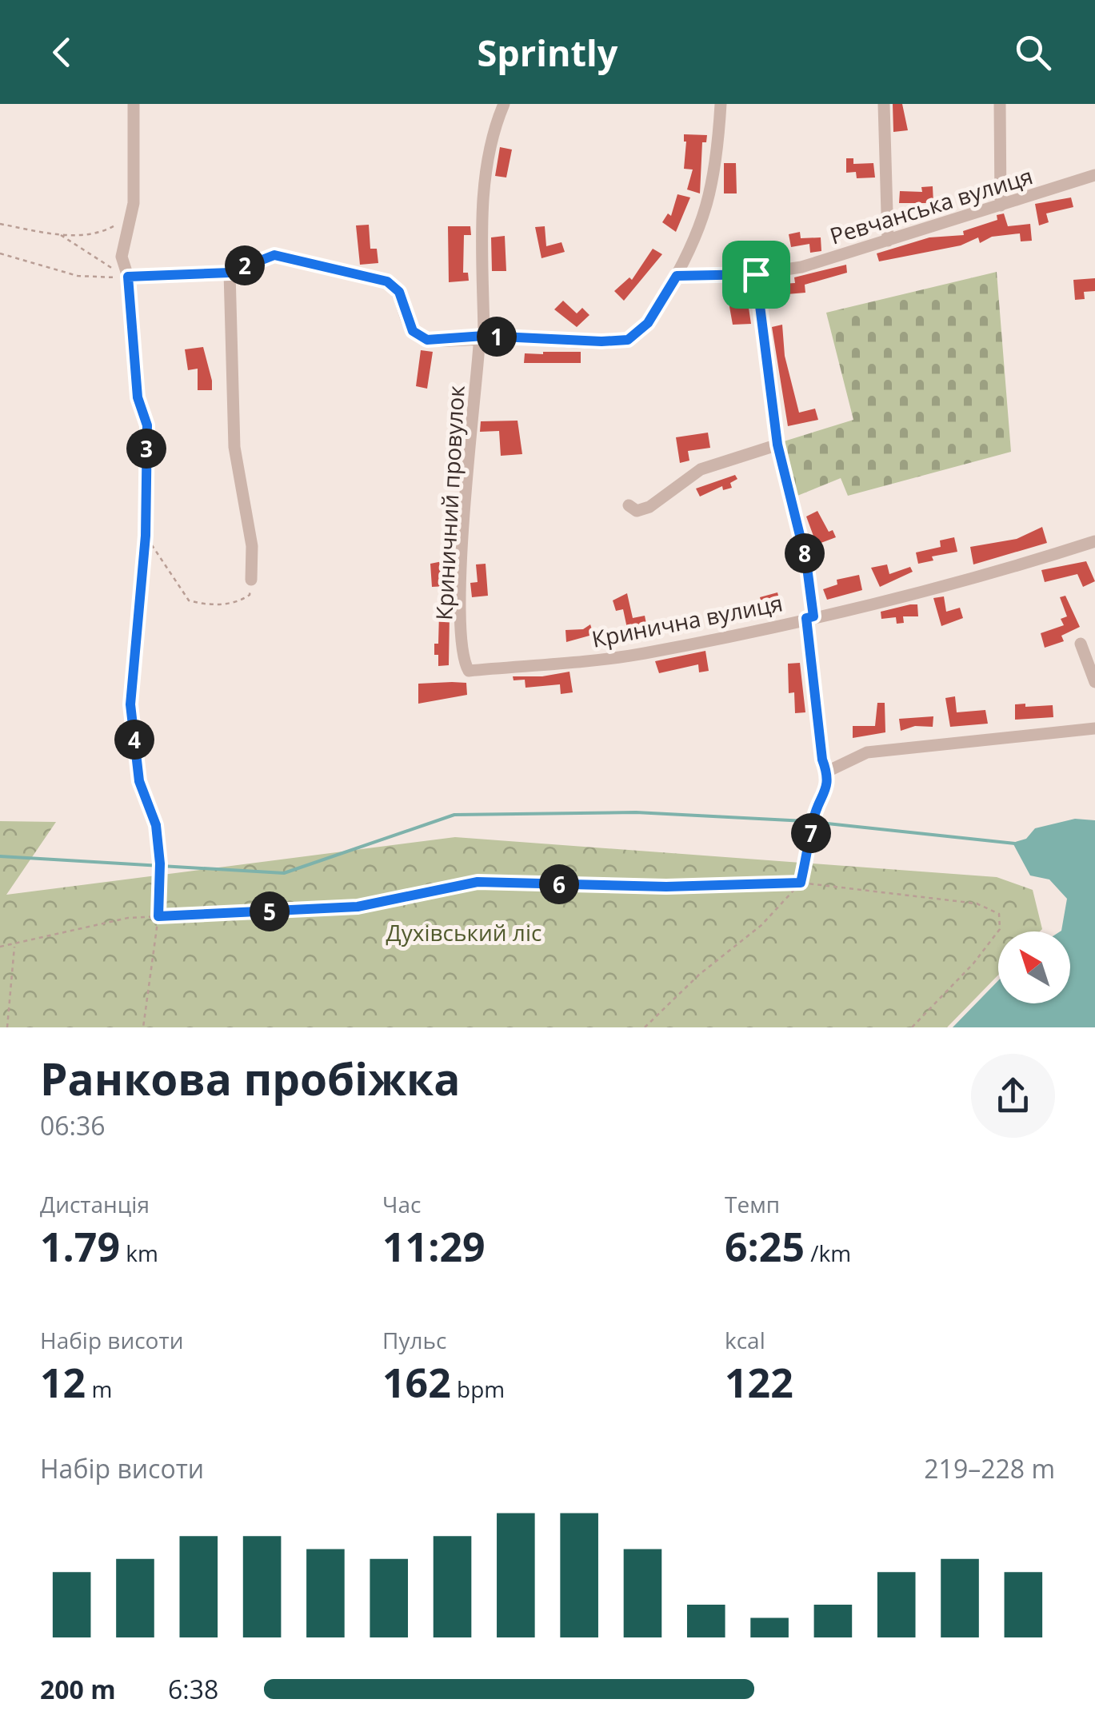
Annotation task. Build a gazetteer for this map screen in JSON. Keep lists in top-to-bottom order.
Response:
{
  "streets": {
    "street": ["Ревчанська вулиця", "Криничний провулок", "Кринична вулиця"]
  },
  "crossings": [
    ["Криничний провулок", "Кринична вулиця"]
  ],
  "parks": ["Духівський ліс"],
  "north": "top left",
  "page": {
    "header": "Sprintly",
    "pins": [
      "2",
      "1",
      "3",
      "8",
      "4",
      "7",
      "6",
      "5"
    ],
    "heading": ["Ранкова пробіжка", "06:36"],
    "stats": [
      ["Дистанція", "1.79 km"],
      ["Час", "11:29"],
      ["Темп", "6:25 /km"],
      ["Набір висоти", "12 m"],
      ["Пульс", "162 bpm"],
      ["kcal", "122"]
    ],
    "chart": ["Набір висоти", "219–228 m"],
    "list": [
      {
        "name": "200 m",
        "note": "6:38"
      }
    ]
  }
}
